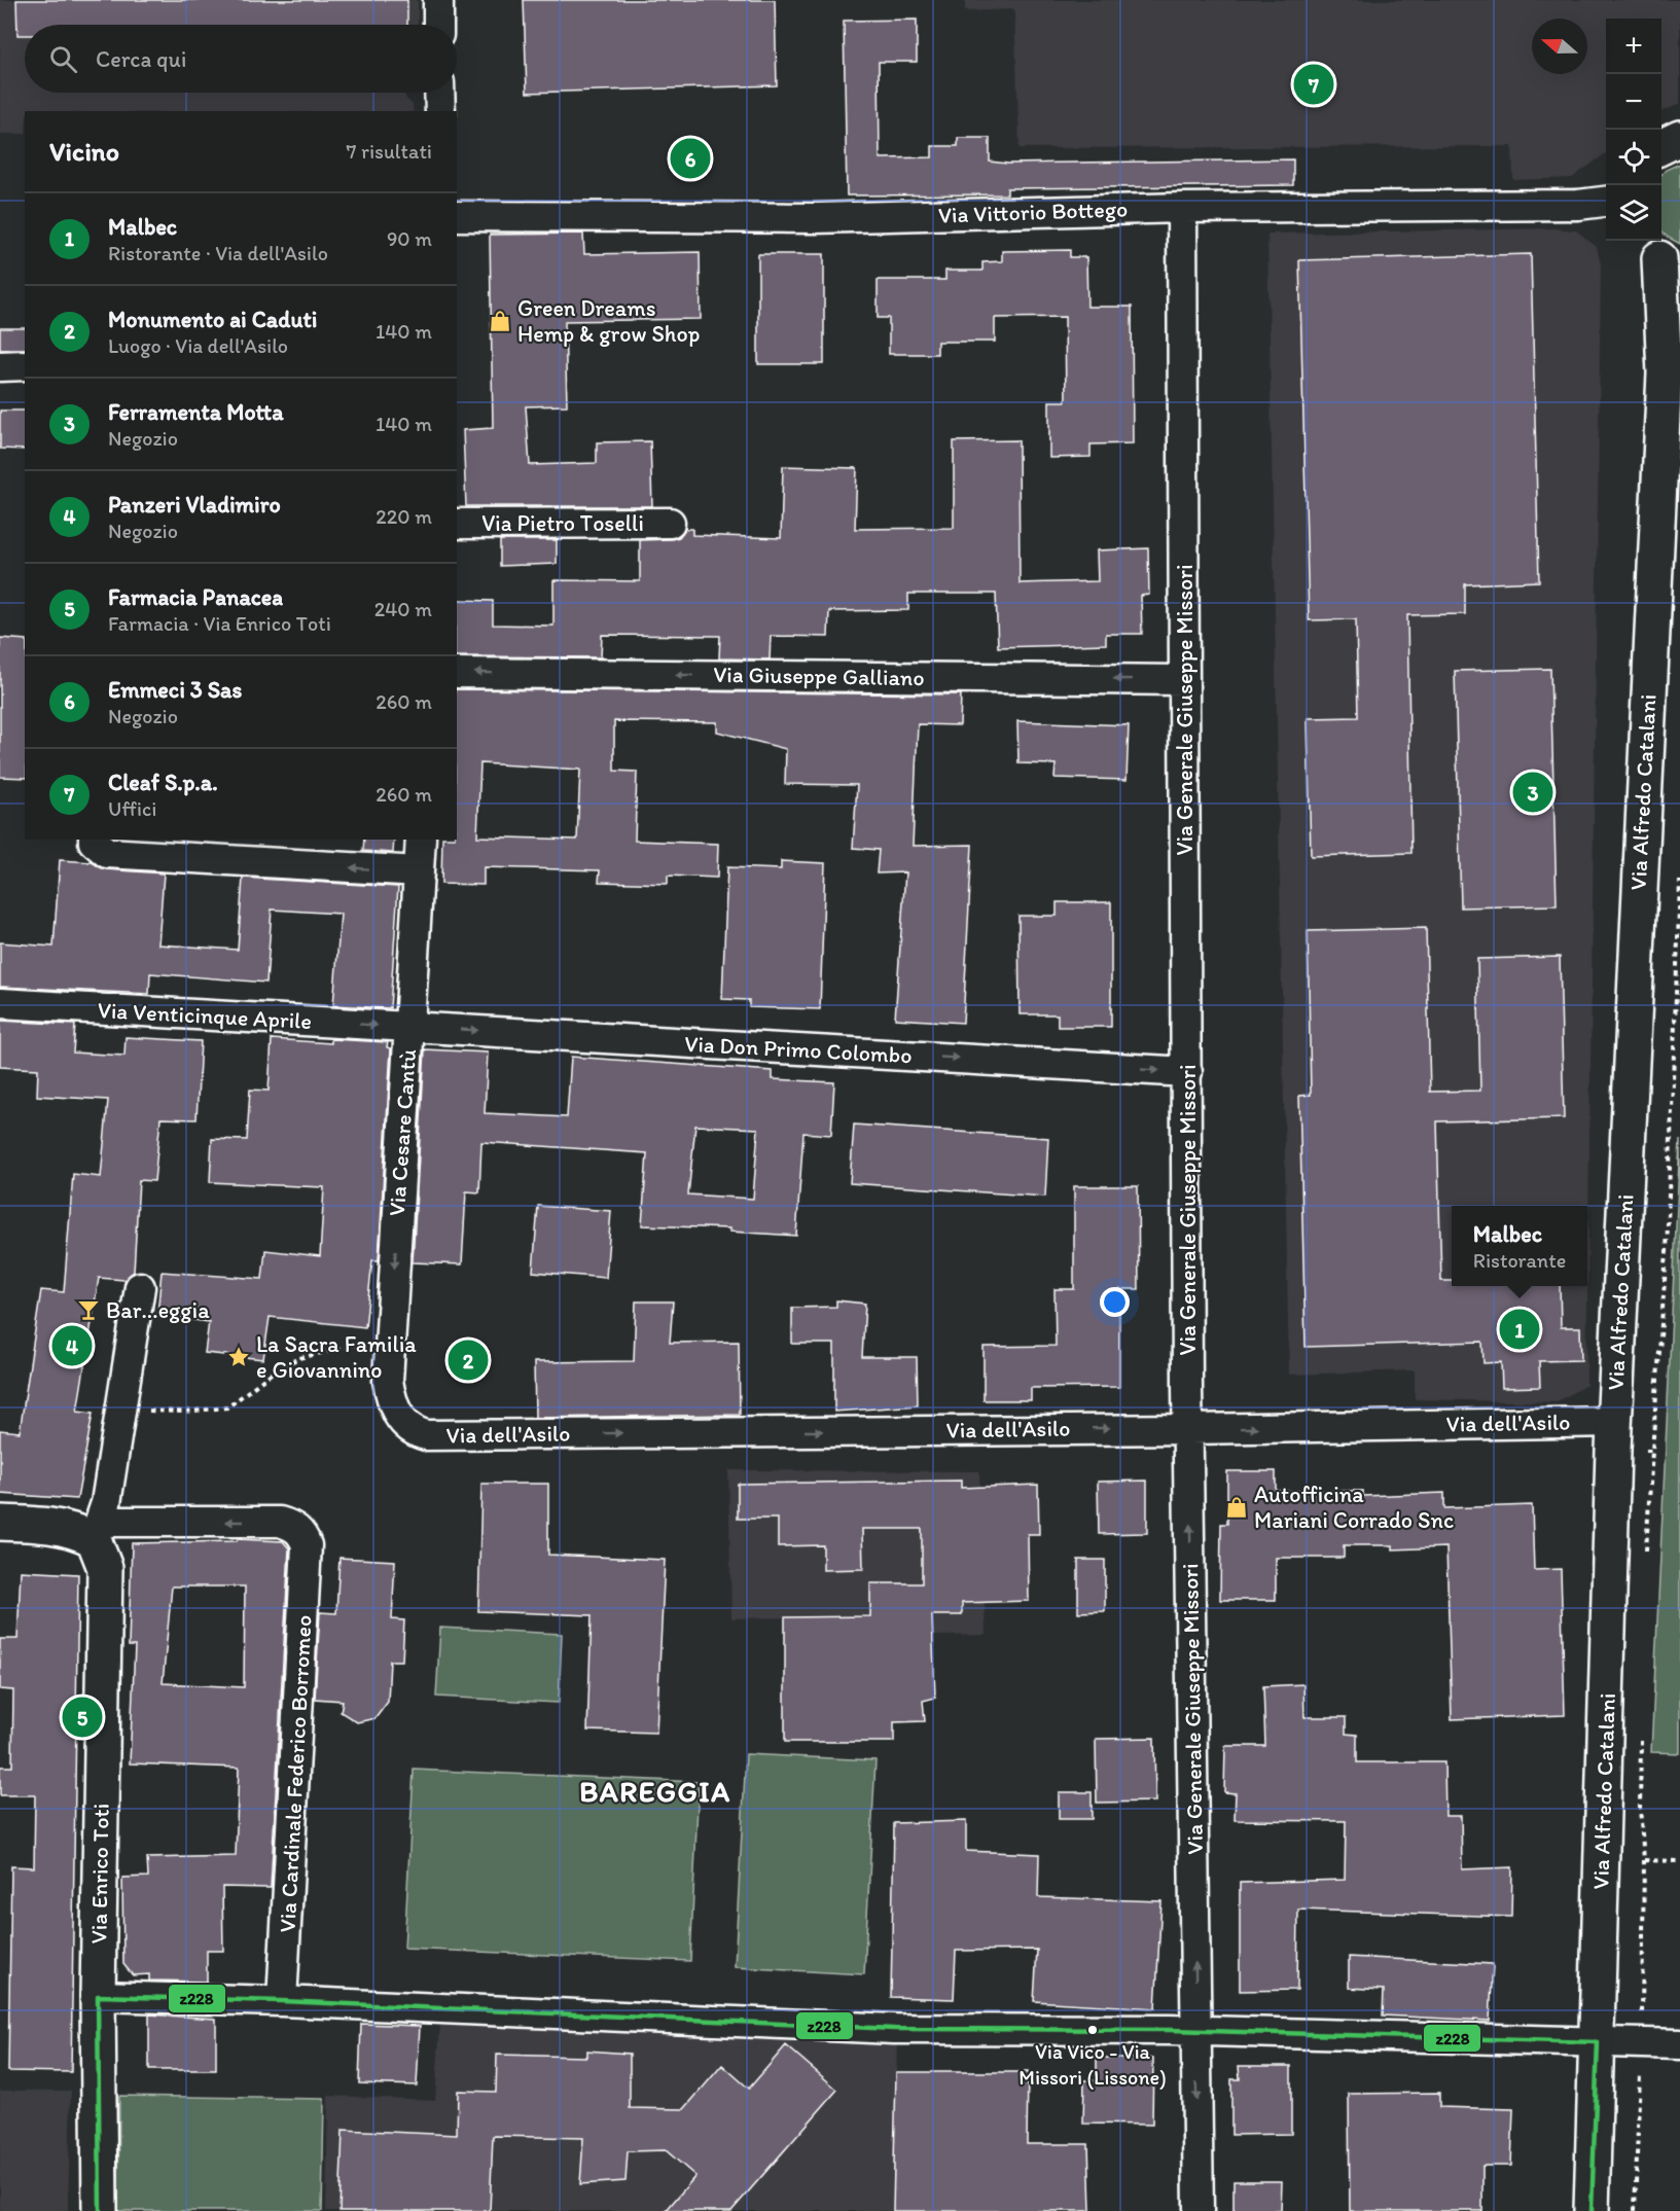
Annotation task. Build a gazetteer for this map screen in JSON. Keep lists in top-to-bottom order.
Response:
{
  "streets": {
    "street": [
      "Via Vittorio Bottego",
      "Via Pietro Toselli",
      "Via Giuseppe Galliano",
      "Via Generale Giuseppe Missori",
      "Via Alfredo Catalani",
      "Via Venticinque Aprile",
      "Via Don Primo Colombo",
      "Via Cesare Cantù",
      "Via dell'Asilo",
      "Via Cardinale Federico Borromeo",
      "Via Enrico Toti"
    ]
  },
  "crossings": [
    ["Via Vittorio Bottego", "Via Generale Giuseppe Missori"],
    ["Via Giuseppe Galliano", "Via Generale Giuseppe Missori"],
    ["Via Generale Giuseppe Missori", "Via Don Primo Colombo"],
    ["Via Generale Giuseppe Missori", "Via dell'Asilo"],
    ["Via Alfredo Catalani", "Via dell'Asilo"],
    ["Via Venticinque Aprile", "Via Don Primo Colombo"],
    ["Via Venticinque Aprile", "Via Cesare Cantù"],
    ["Via Don Primo Colombo", "Via Cesare Cantù"],
    ["Via Cesare Cantù", "Via dell'Asilo"],
    ["Via Cardinale Federico Borromeo", "Via Enrico Toti"]
  ],
  "one_way": [
    "Via Giuseppe Galliano",
    "Via Don Primo Colombo",
    "Via Cesare Cantù",
    "Via dell'Asilo"
  ],
  "districts": ["BAREGGIA"],
  "places": {
    "shop": ["Green Dreams Hemp & grow Shop", "Autofficina Mariani Corrado Snc"],
    "bar": ["Bar...eggia"],
    "place": ["La Sacra Familia e Giovannino"],
    "other": ["Via Vico - Via Missori (Lissone)"]
  },
  "lines": ["transit line z228"],
  "north": "left",
  "page": {
    "map_buttons": ["+", "−"],
    "search": "Cerca qui",
    "pins": [
      "7",
      "6",
      "3",
      "1",
      "4",
      "2",
      "5"
    ],
    "heading": ["Vicino", "7 risultati"],
    "list": [
      {
        "mark": "1",
        "name": "Malbec",
        "note": "Ristorante · Via dell'Asilo",
        "value": "90 m"
      },
      {
        "mark": "2",
        "name": "Monumento ai Caduti",
        "note": "Luogo · Via dell'Asilo",
        "value": "140 m"
      },
      {
        "mark": "3",
        "name": "Ferramenta Motta",
        "note": "Negozio",
        "value": "140 m"
      },
      {
        "mark": "4",
        "name": "Panzeri Vladimiro",
        "note": "Negozio",
        "value": "220 m"
      },
      {
        "mark": "5",
        "name": "Farmacia Panacea",
        "note": "Farmacia · Via Enrico Toti",
        "value": "240 m"
      },
      {
        "mark": "6",
        "name": "Emmeci 3 Sas",
        "note": "Negozio",
        "value": "260 m"
      },
      {
        "mark": "7",
        "name": "Cleaf S.p.a.",
        "note": "Uffici",
        "value": "260 m"
      }
    ],
    "popup": ["Malbec", "Ristorante"]
  }
}
